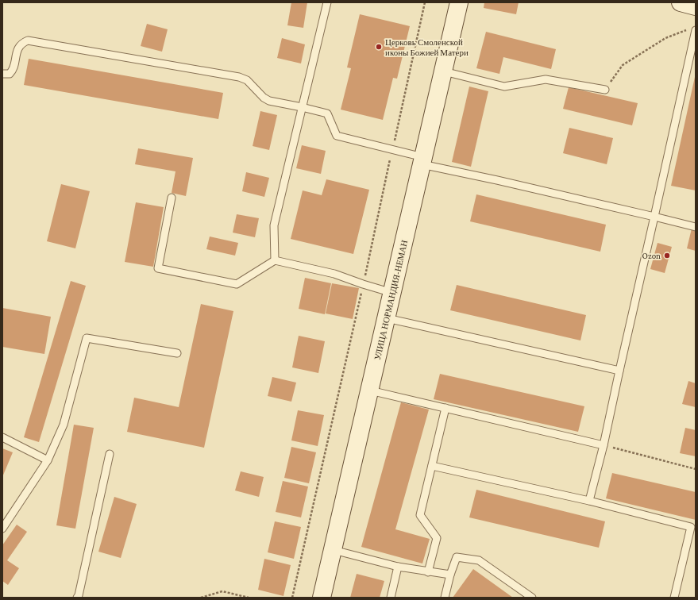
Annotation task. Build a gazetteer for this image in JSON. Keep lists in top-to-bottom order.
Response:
{
  "streets": {
    "street": ["УЛИЦА НОРМАНДИЯ-НЕМАН"]
  },
  "places": ["Церковь Смоленской иконы Божией Матери", "Ozon"]
}
